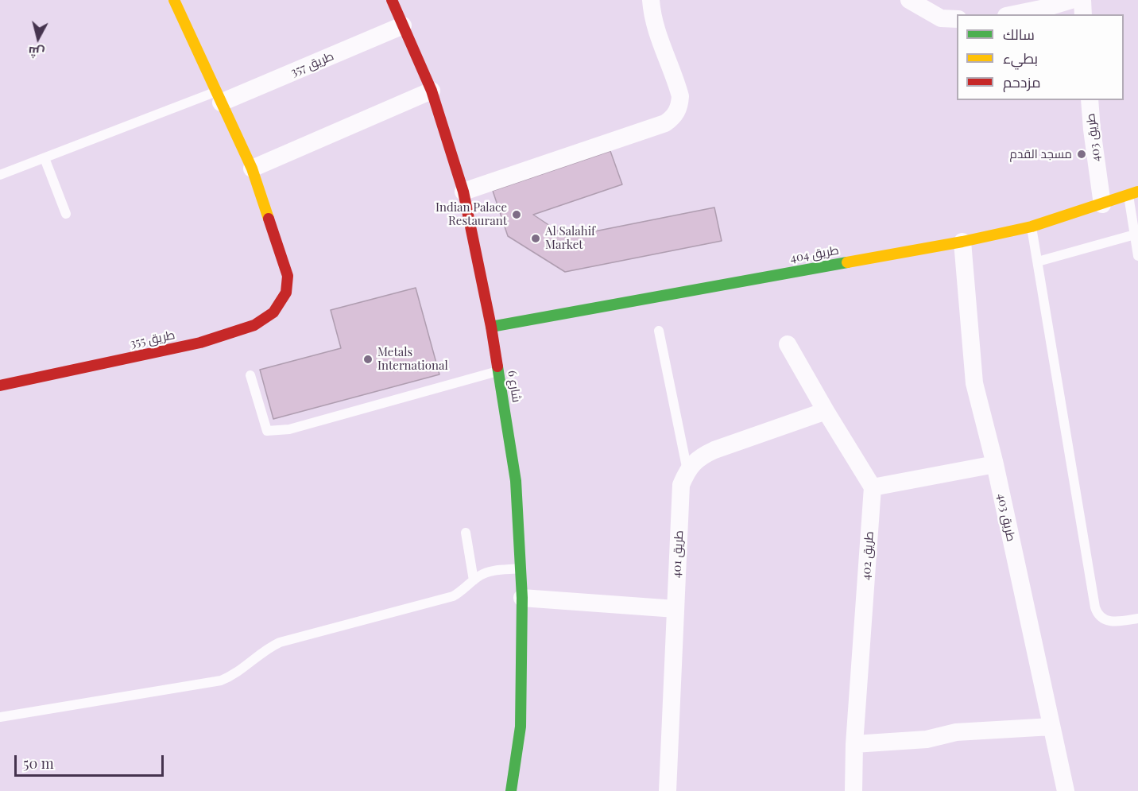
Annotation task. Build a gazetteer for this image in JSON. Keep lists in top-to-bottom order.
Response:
{
  "streets": {
    "street": [
      "طريق 357",
      "طريق 403",
      "طريق 404",
      "طريق 355",
      "شارع 6",
      "طريق 401",
      "طريق 402"
    ]
  },
  "crossings": [
    ["طريق 357", "شارع 6"],
    ["طريق 403", "طريق 404"],
    ["طريق 404", "شارع 6"]
  ],
  "places": [
    "مسجد القدم",
    "Indian Palace Restaurant",
    "Al Salahif Market",
    "Metals International"
  ],
  "legend": ["سالك", "بطيء", "مزدحم"],
  "scale_bar": "50 m",
  "north": "bottom"
}
